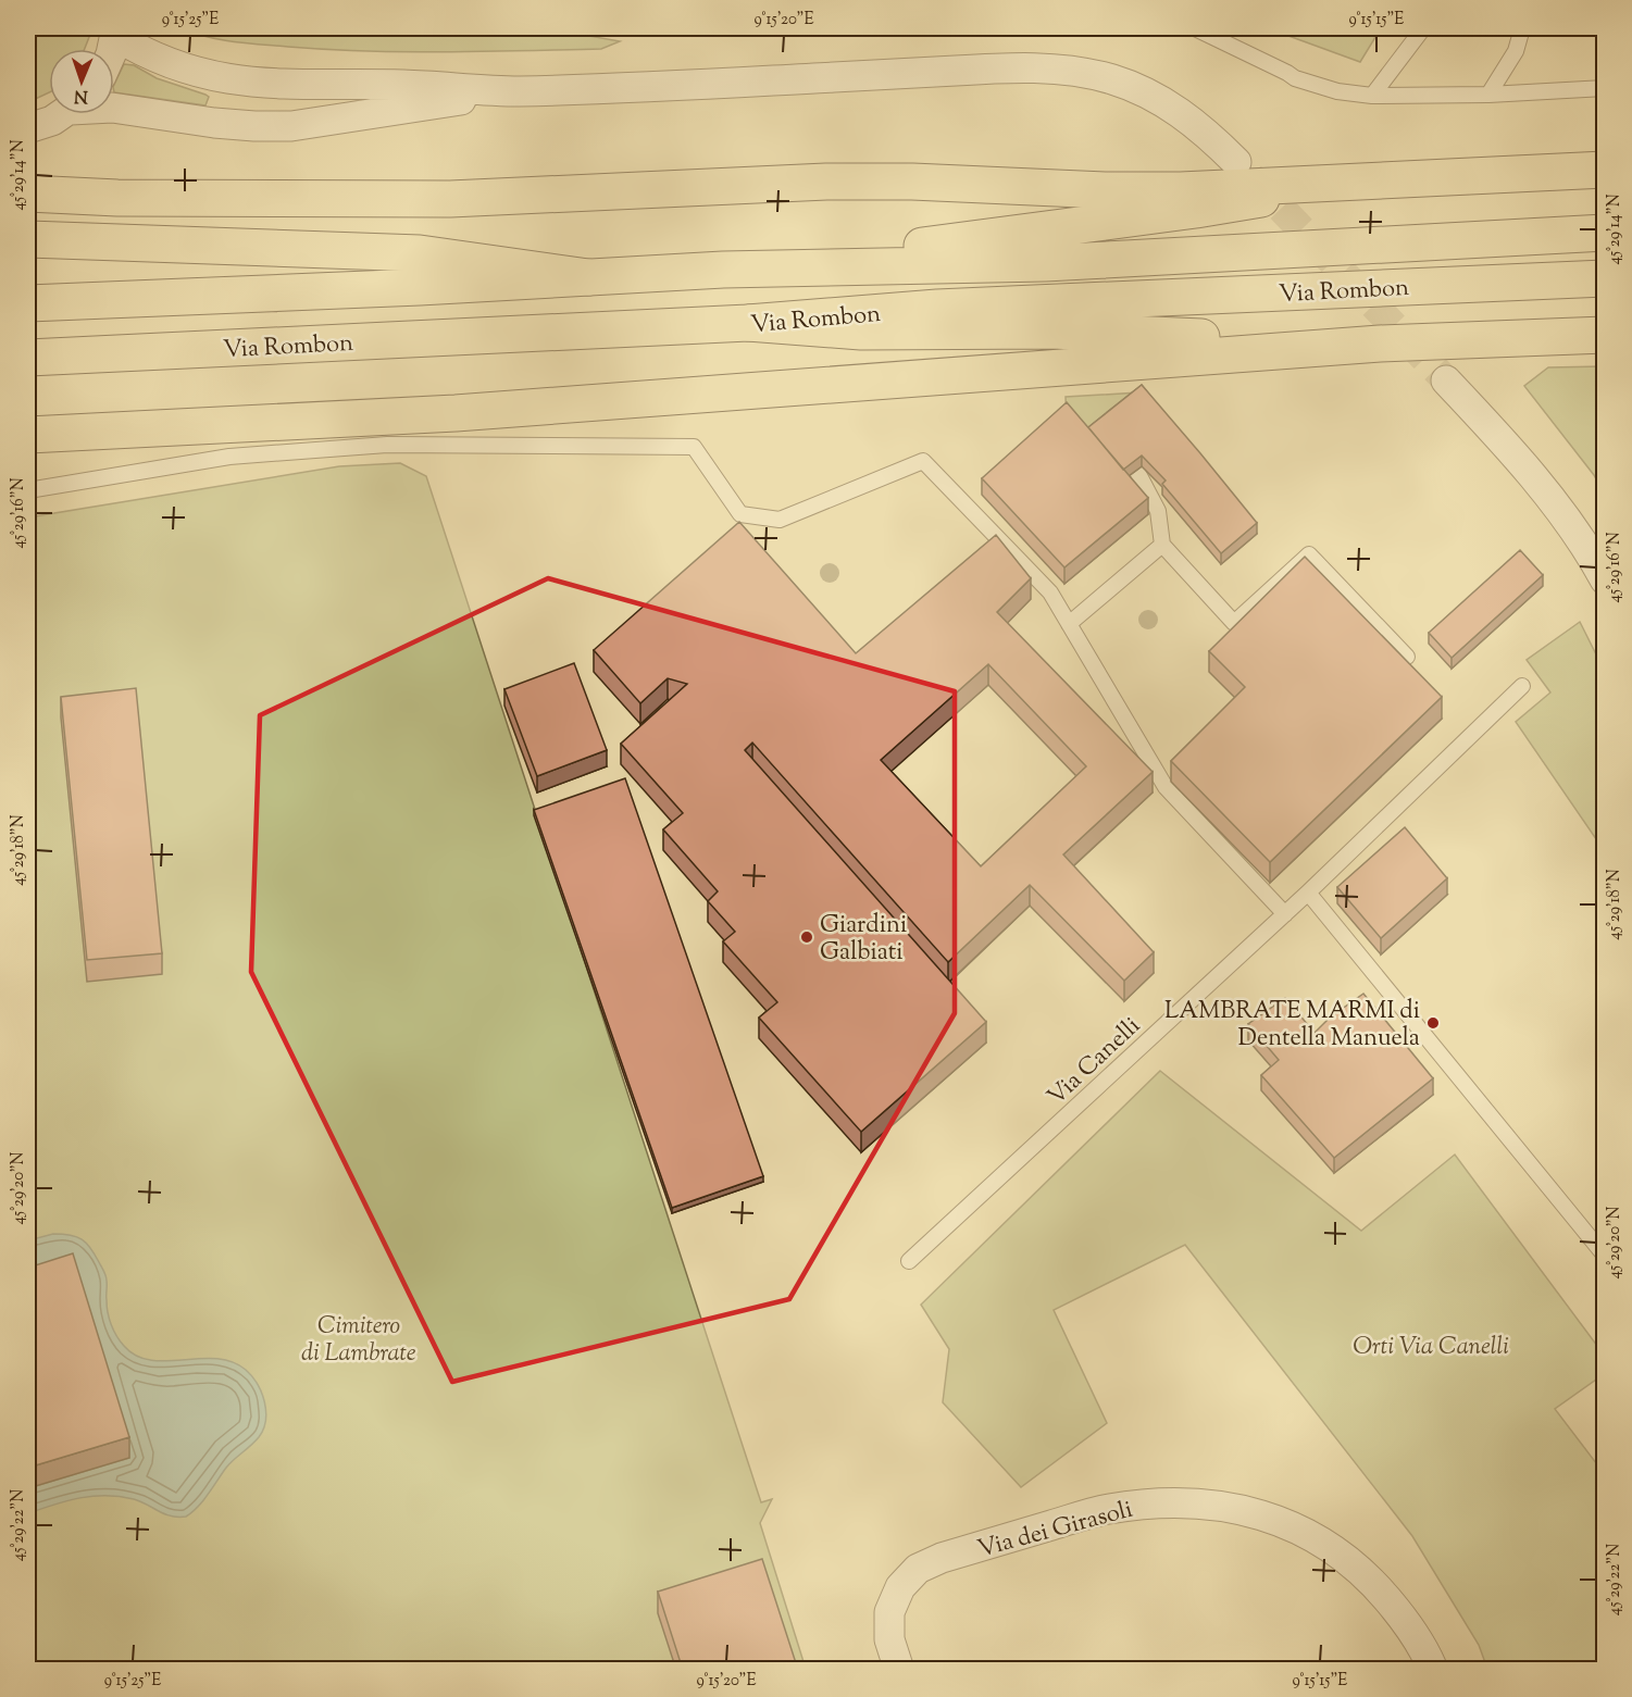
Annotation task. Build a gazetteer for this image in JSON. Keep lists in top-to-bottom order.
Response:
{
  "streets": {
    "main road": ["Via Rombon"],
    "street": ["Via dei Girasoli"],
    "lane": ["Via Canelli"]
  },
  "parks": ["Cimitero di Lambrate", "Orti Via Canelli"],
  "places": ["Giardini Galbiati", "LAMBRATE MARMI di Dentella Manuela"],
  "north": "bottom",
  "coordinates": [
    "9°15'25\"E",
    "9°15'20\"E",
    "9°15'15\"E",
    "45°29'14\"N",
    "45°29'16\"N",
    "45°29'18\"N",
    "45°29'20\"N",
    "45°29'22\"N"
  ]
}
